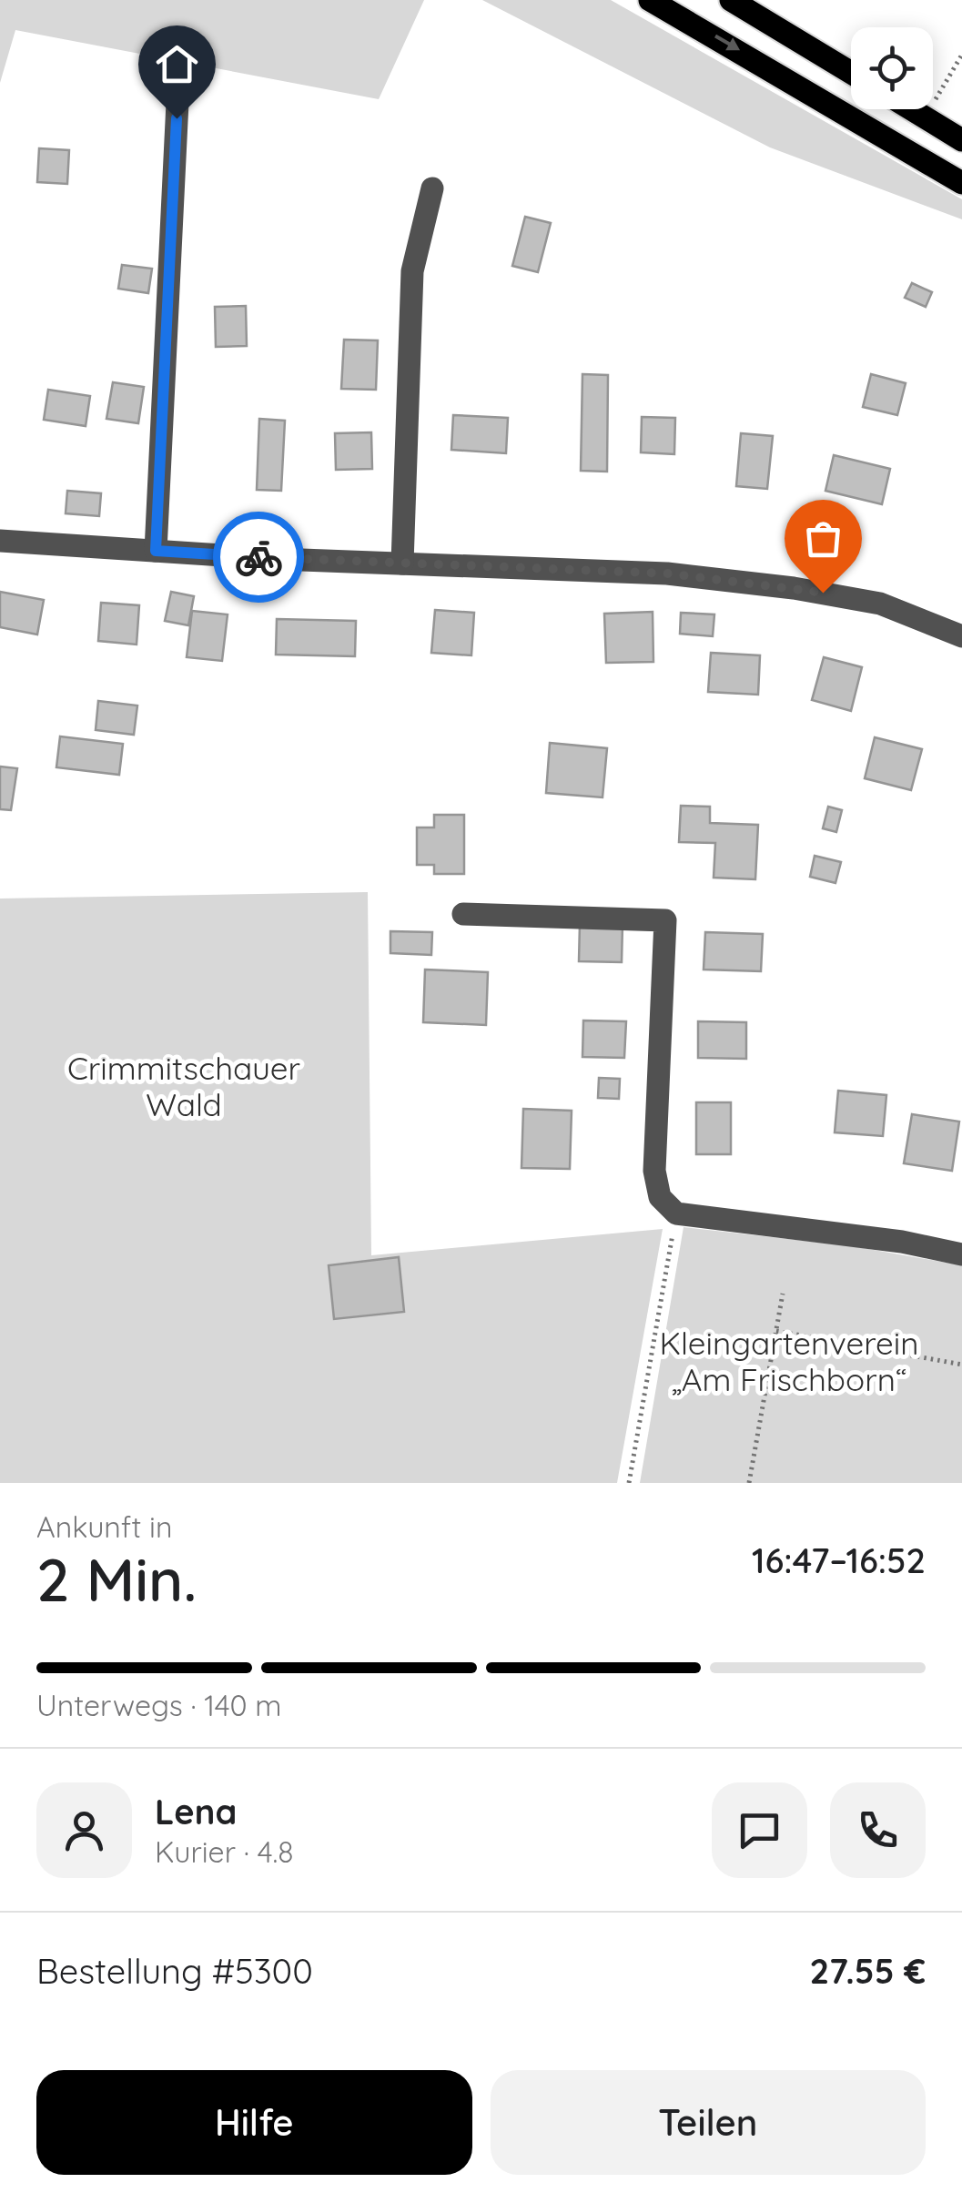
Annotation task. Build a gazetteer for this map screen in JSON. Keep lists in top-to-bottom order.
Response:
{
  "parks": ["Crimmitschauer Wald", "Kleingartenverein „Am Frischborn“"],
  "page": {
    "heading": ["2 Min.", "Ankunft in", "16:47–16:52"],
    "panel": [
      "Lena",
      "Kurier · 4.8",
      "Bestellung #5300",
      "27.55 €"
    ],
    "bar": "Unterwegs · 140 m",
    "buttons": ["Hilfe", "Teilen"]
  }
}
